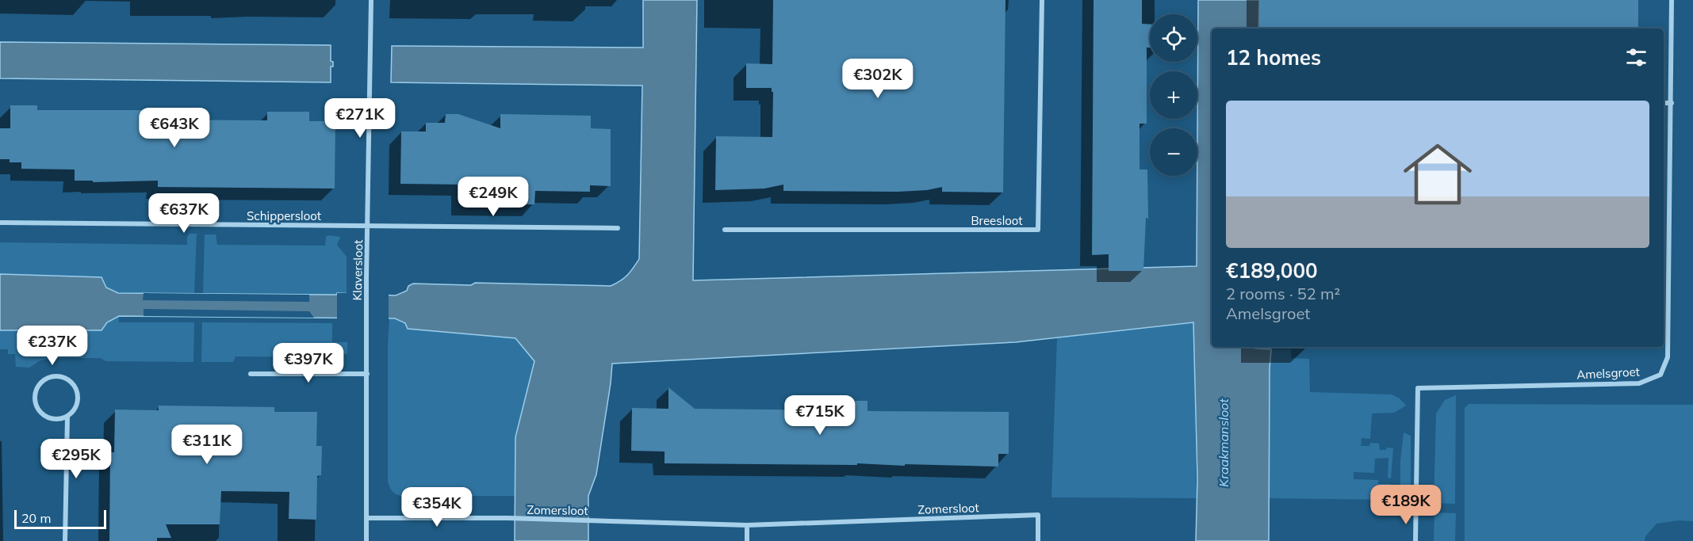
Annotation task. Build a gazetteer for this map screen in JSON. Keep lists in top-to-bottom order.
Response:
{
  "streets": {
    "street": [
      "Schippersloot",
      "Breesloot",
      "Klaversloot",
      "Amelsgroet",
      "Zomersloot"
    ]
  },
  "crossings": [
    ["Schippersloot", "Klaversloot"],
    ["Klaversloot", "Zomersloot"]
  ],
  "water": ["Kraakmansloot"],
  "scale_bar": "20 m",
  "page": {
    "map_buttons": ["+", "−"],
    "heading": "12 homes",
    "price": [
      "€302K",
      "€271K",
      "€643K",
      "€249K",
      "€637K",
      "€237K",
      "€397K",
      "€715K",
      "€311K",
      "€295K",
      "€189K",
      "€354K"
    ],
    "list": [
      {
        "name": "€189,000",
        "note": "2 rooms · 52 m² · Amelsgroet"
      }
    ],
    "scale": "20 m"
  }
}
